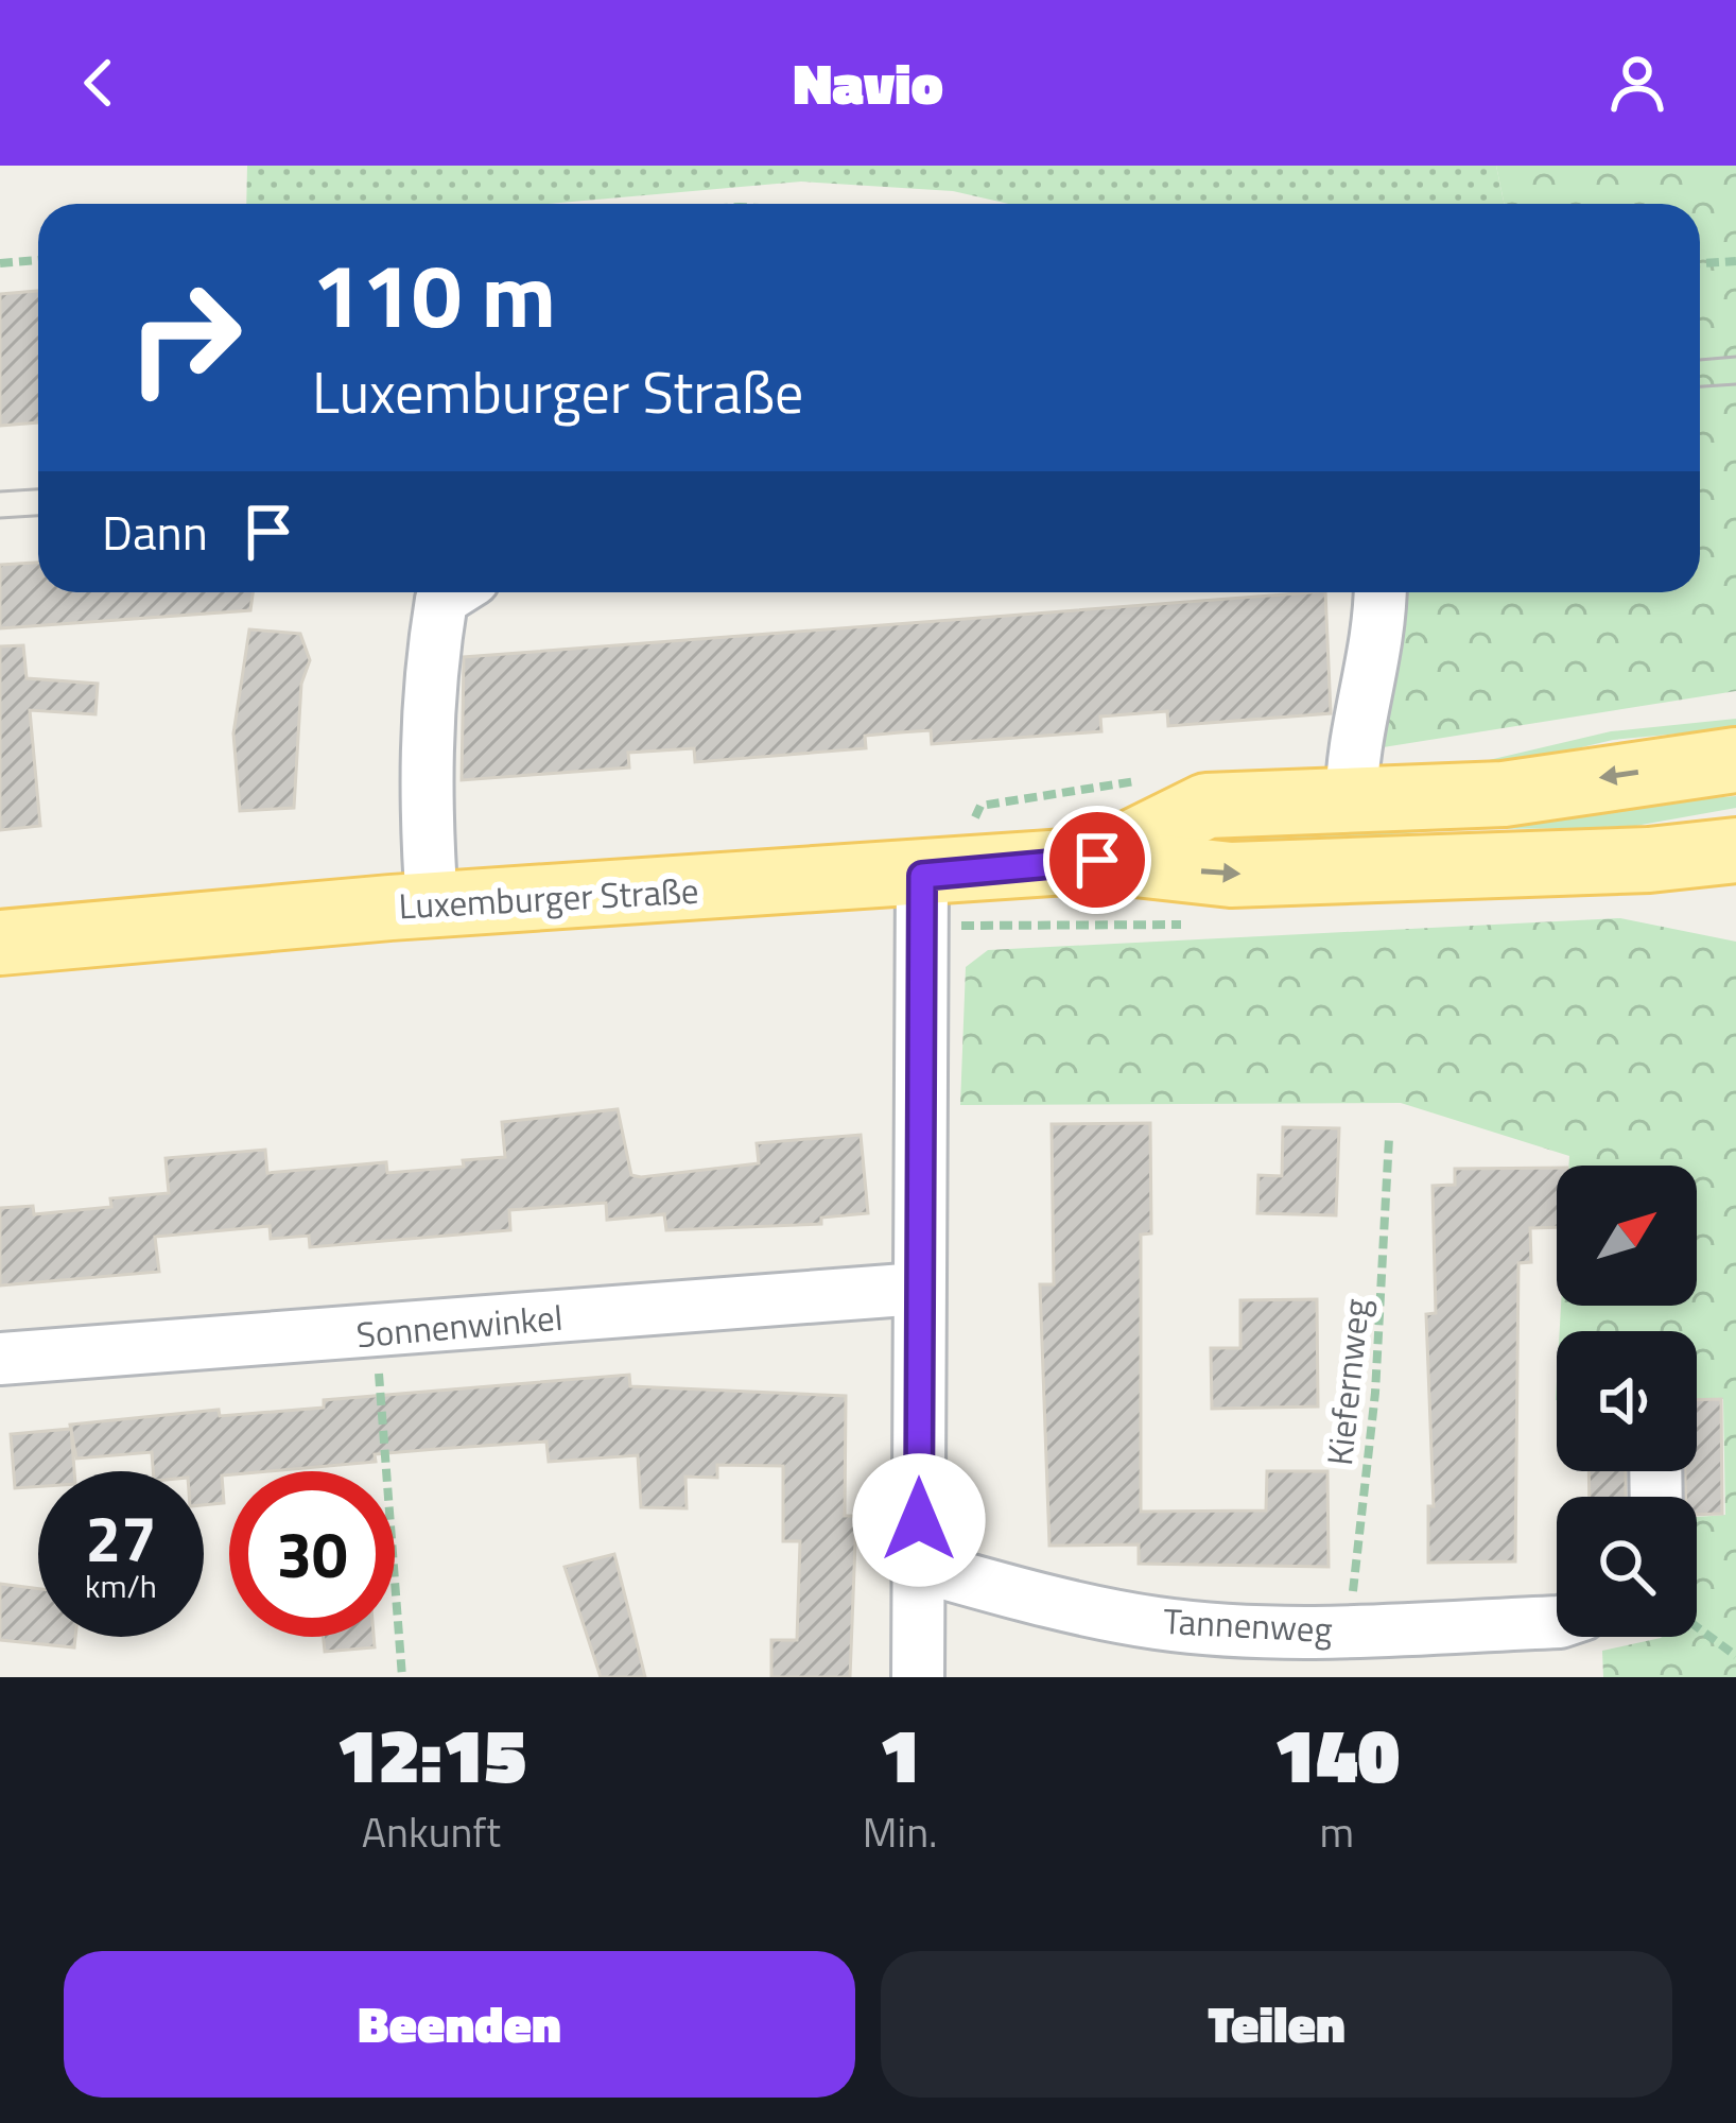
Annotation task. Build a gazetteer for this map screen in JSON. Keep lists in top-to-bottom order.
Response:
{
  "streets": {
    "main road": ["Luxemburger Straße"],
    "street": ["Sonnenwinkel", "Tannenweg"],
    "path": ["Kiefernweg"]
  },
  "crossings": [
    ["Kiefernweg", "Tannenweg"]
  ],
  "north": "top right",
  "page": {
    "header": "Navio",
    "turn": ["110 m", "Luxemburger Straße"],
    "then": "Dann",
    "speed": "27 km/h",
    "limit": "30",
    "eta": [
      "12:15",
      "Ankunft",
      "1",
      "Min.",
      "140",
      "m"
    ],
    "buttons": ["Beenden", "Teilen"]
  }
}
